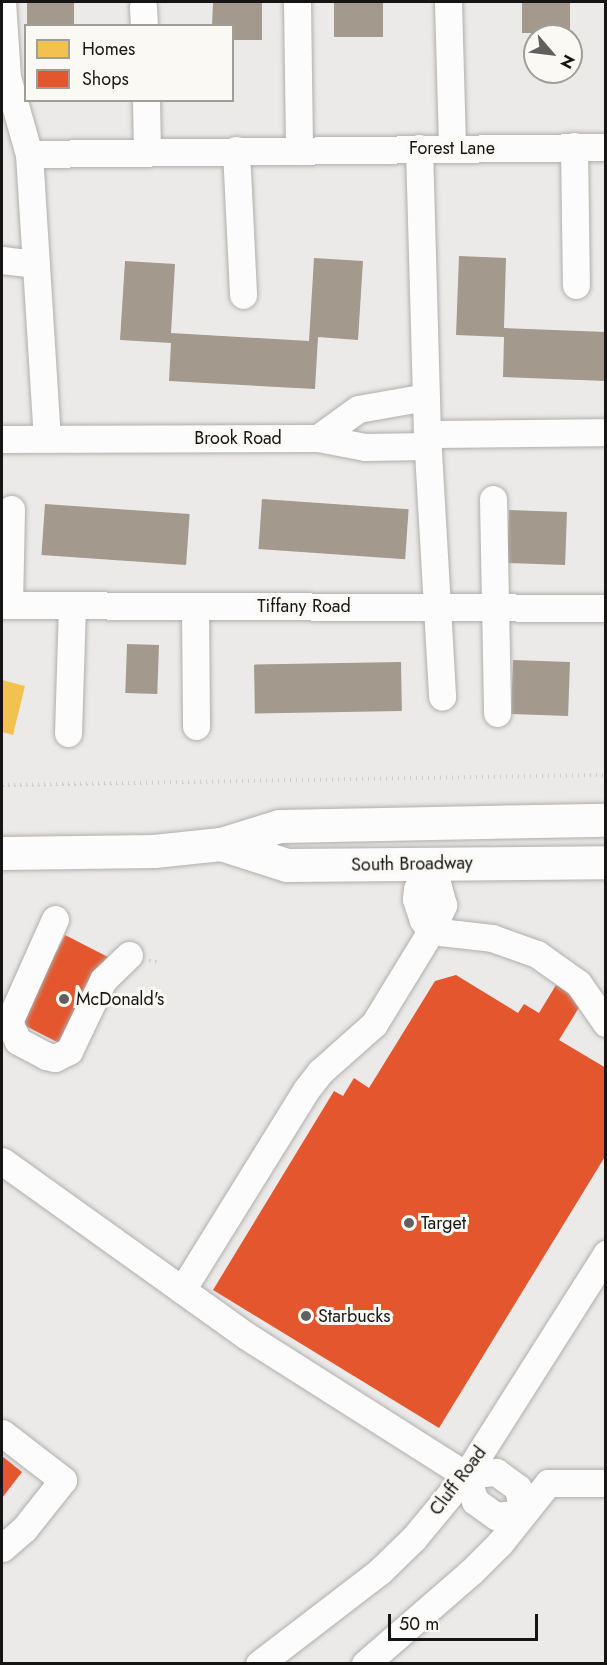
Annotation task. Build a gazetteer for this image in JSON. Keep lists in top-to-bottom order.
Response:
{
  "streets": {
    "main road": ["South Broadway"],
    "street": [
      "Forest Lane",
      "Brook Road",
      "Tiffany Road",
      "Cluff Road"
    ]
  },
  "places": ["McDonald's", "Target", "Starbucks"],
  "legend": ["Homes", "Shops"],
  "scale_bar": "50 m",
  "north": "bottom right"
}
